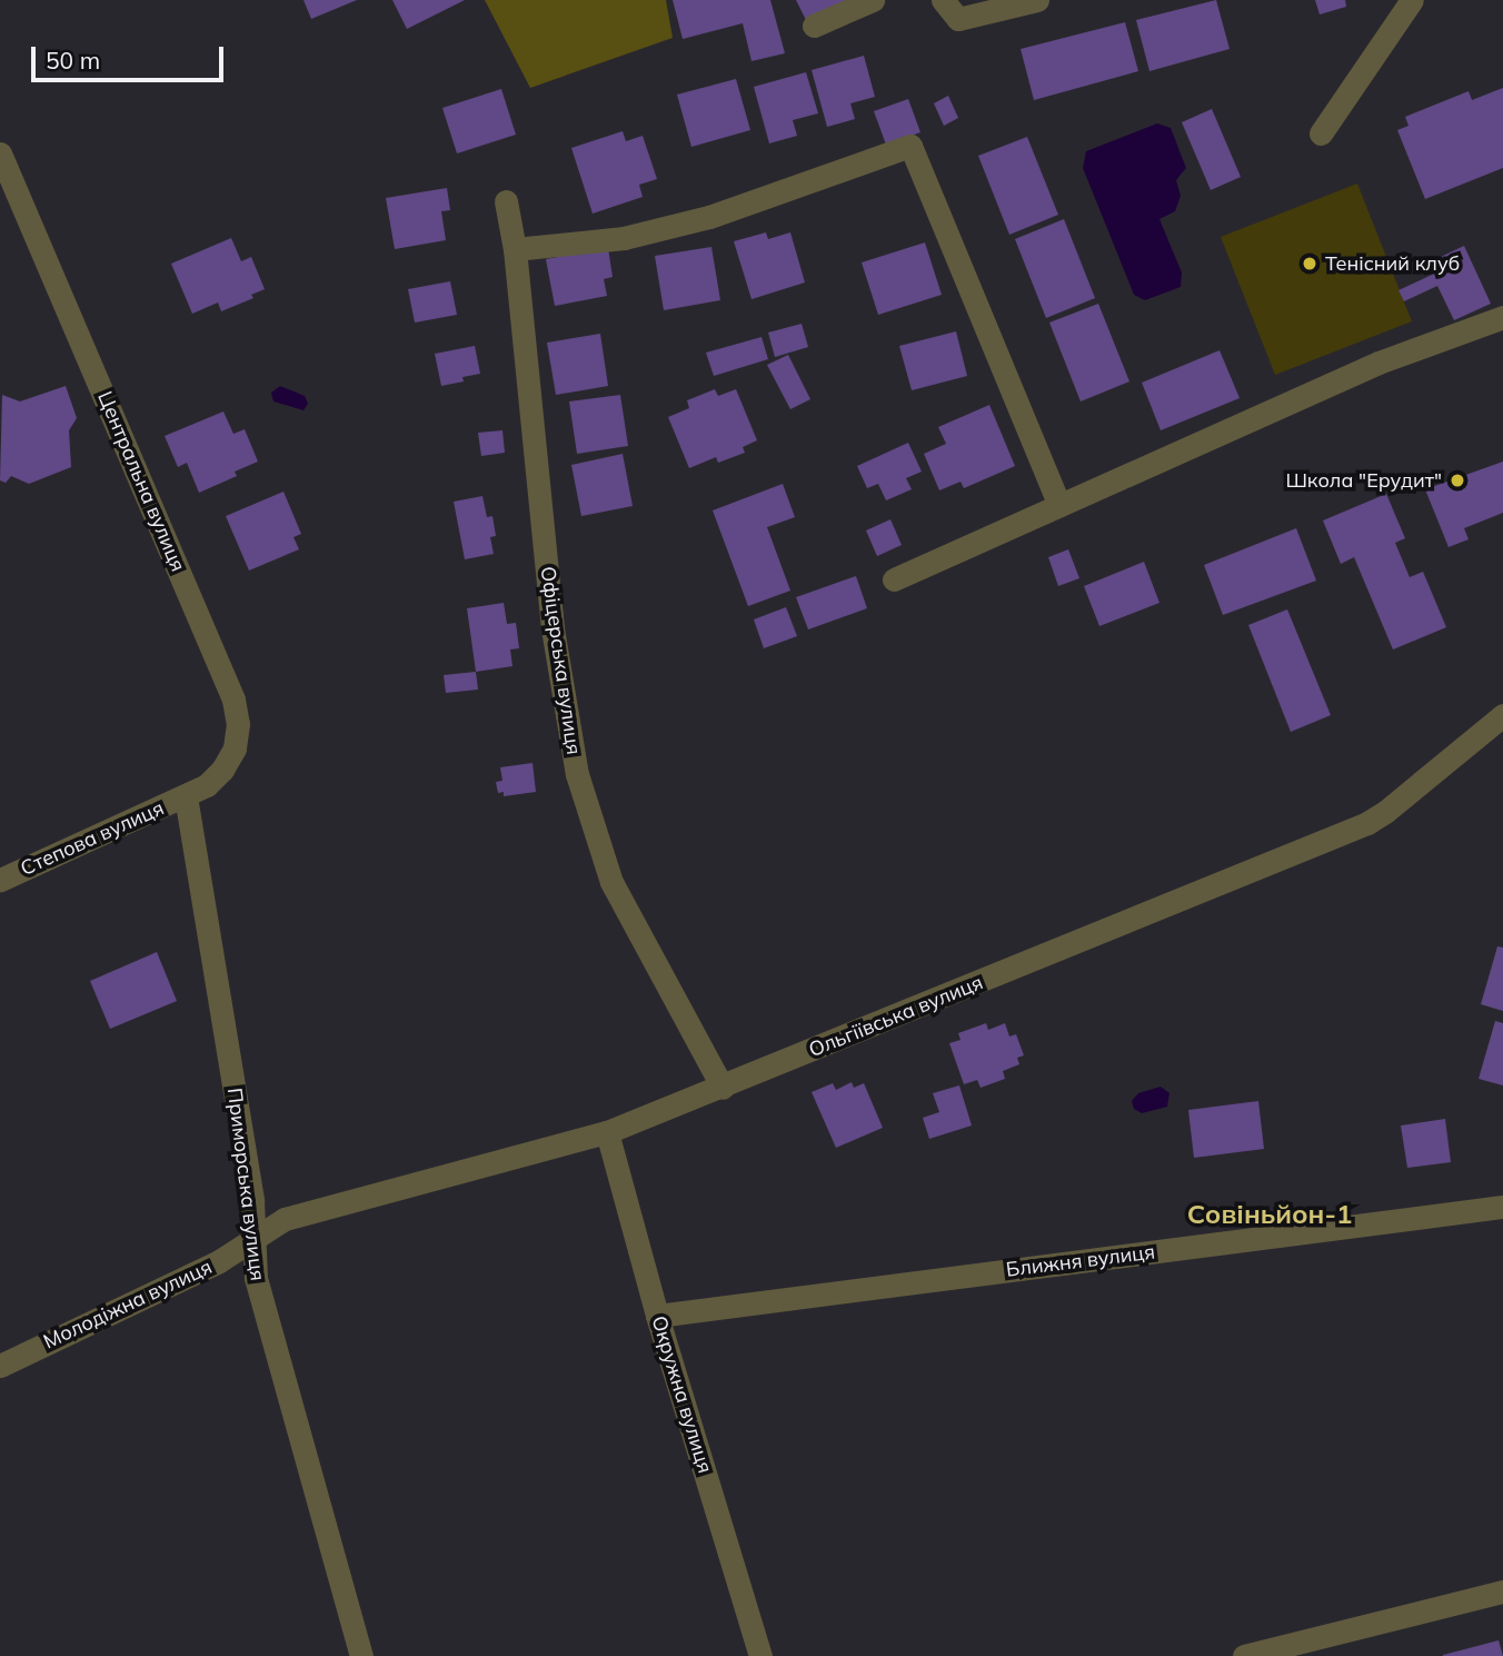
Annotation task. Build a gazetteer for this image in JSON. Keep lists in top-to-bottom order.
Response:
{
  "streets": {
    "street": [
      "Центральна вулиця",
      "Офіцерська вулиця",
      "Степова вулиця",
      "Ольгіївська вулиця",
      "Приморська вулиця",
      "Ближня вулиця",
      "Молодіжна вулиця",
      "Окружна вулиця"
    ]
  },
  "crossings": [
    ["Центральна вулиця", "Степова вулиця"],
    ["Центральна вулиця", "Приморська вулиця"],
    ["Офіцерська вулиця", "Ольгіївська вулиця"],
    ["Степова вулиця", "Приморська вулиця"],
    ["Ольгіївська вулиця", "Приморська вулиця"],
    ["Ольгіївська вулиця", "Молодіжна вулиця"],
    ["Ольгіївська вулиця", "Окружна вулиця"],
    ["Приморська вулиця", "Молодіжна вулиця"],
    ["Ближня вулиця", "Окружна вулиця"]
  ],
  "districts": ["Совіньйон-1"],
  "places": ["Тенісний клуб", "Школа \"Ерудит\""],
  "scale_bar": "50 m"
}
